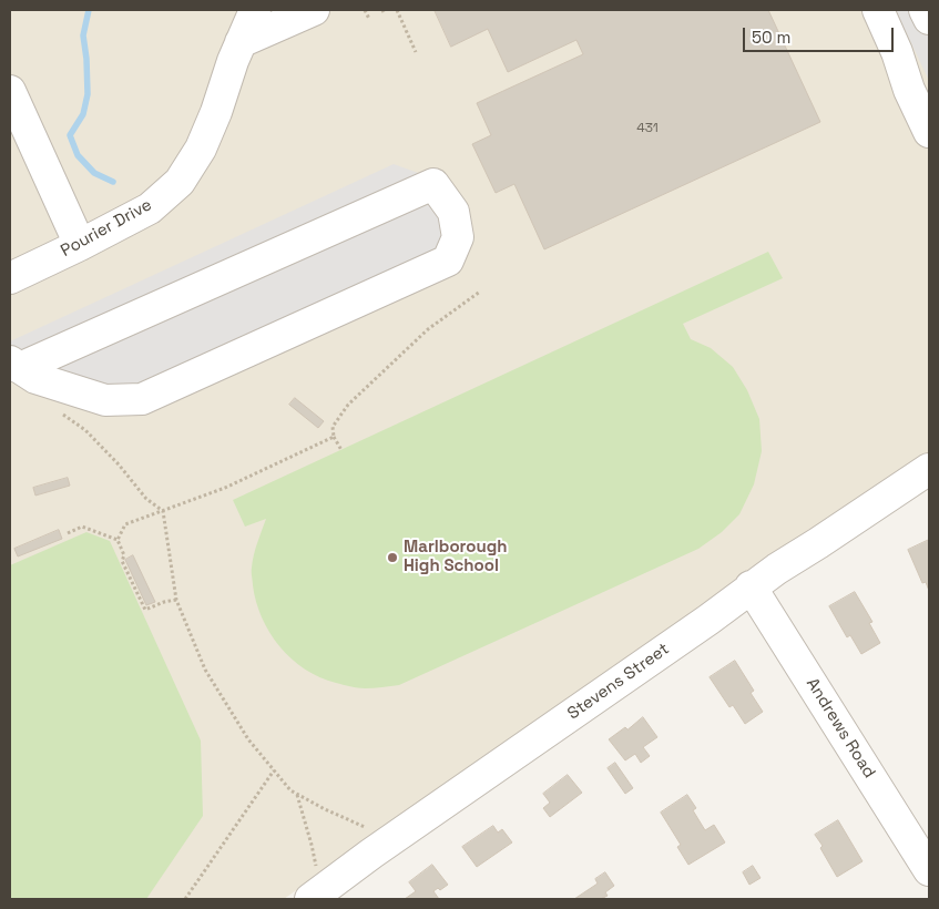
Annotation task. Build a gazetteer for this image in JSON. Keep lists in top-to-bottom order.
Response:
{
  "streets": {
    "street": ["Pourier Drive", "Stevens Street", "Andrews Road"]
  },
  "crossings": [
    ["Stevens Street", "Andrews Road"]
  ],
  "places": ["Marlborough High School"],
  "house_numbers": ["431"],
  "scale_bar": "50 m"
}
